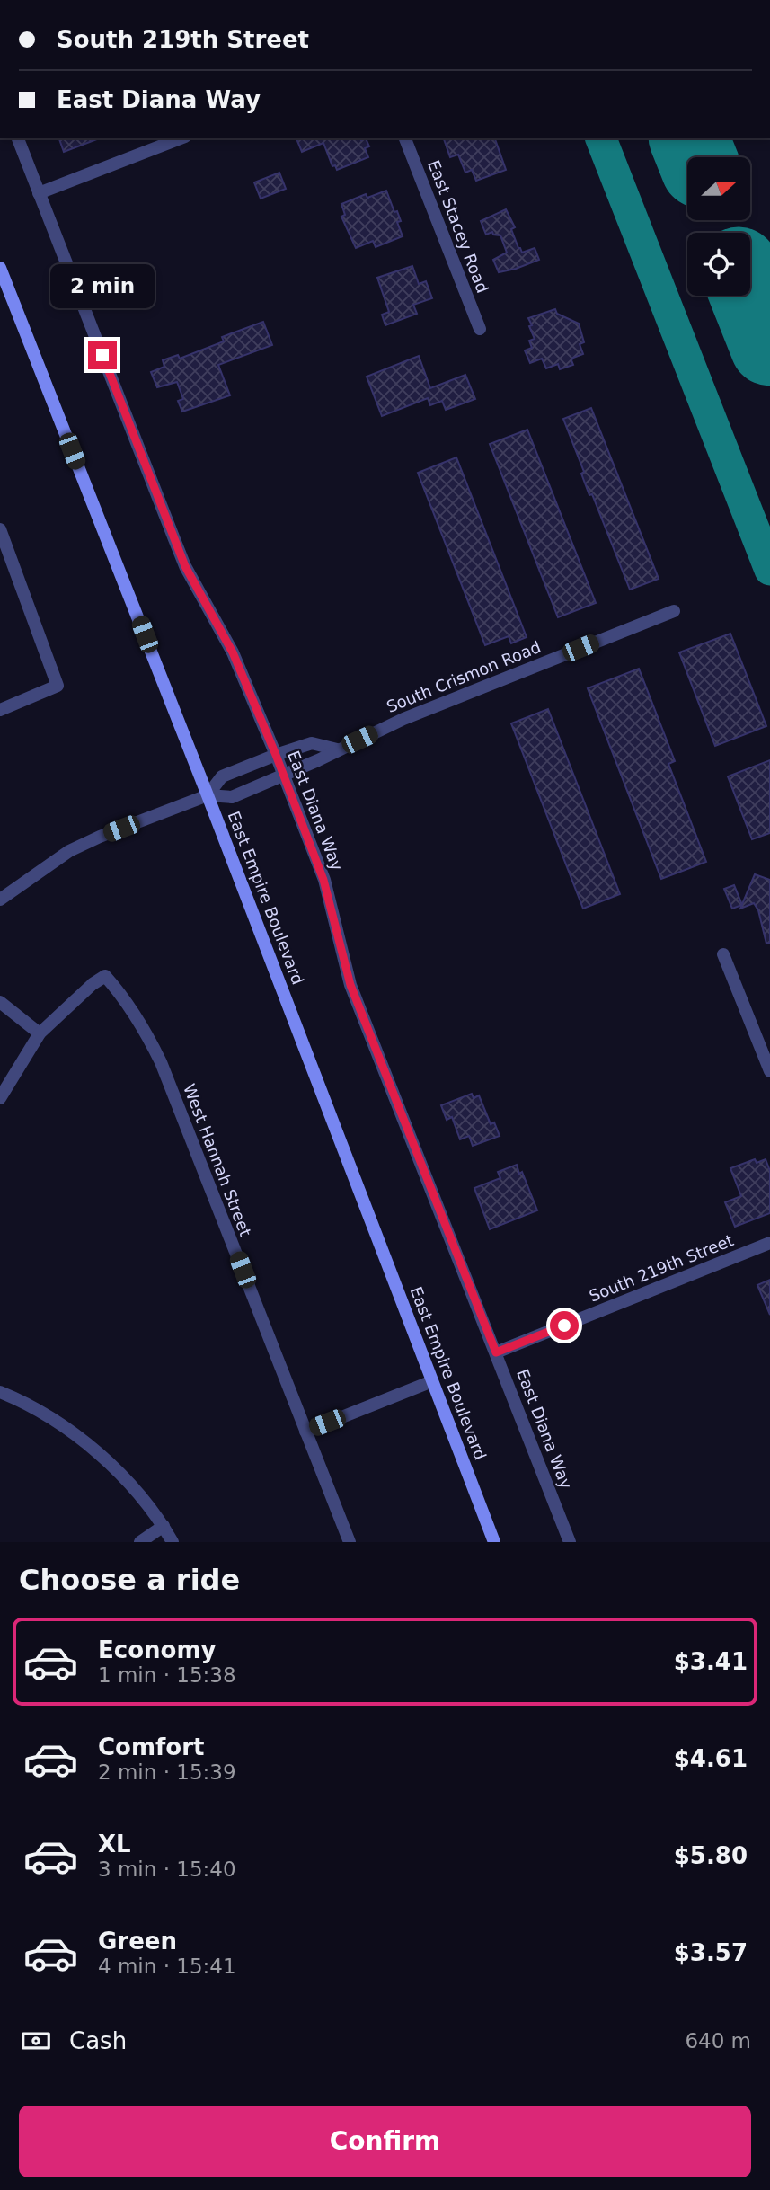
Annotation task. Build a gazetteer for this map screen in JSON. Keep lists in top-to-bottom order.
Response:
{
  "streets": {
    "street": [
      "East Stacey Road",
      "South Crismon Road",
      "East Diana Way",
      "East Empire Boulevard",
      "West Hannah Street",
      "South 219th Street"
    ]
  },
  "crossings": [
    ["South Crismon Road", "East Diana Way"],
    ["South Crismon Road", "East Empire Boulevard"],
    ["East Diana Way", "South 219th Street"]
  ],
  "north": "right",
  "page": {
    "banner": ["South 219th Street", "East Diana Way"],
    "bubble": "2 min",
    "heading": "Choose a ride",
    "list": [
      {
        "name": "Economy",
        "note": "1 min · 15:38",
        "value": "$3.41"
      },
      {
        "name": "Comfort",
        "note": "2 min · 15:39",
        "value": "$4.61"
      },
      {
        "name": "XL",
        "note": "3 min · 15:40",
        "value": "$5.80"
      },
      {
        "name": "Green",
        "note": "4 min · 15:41",
        "value": "$3.57"
      }
    ],
    "pay": ["Cash", "640 m"],
    "buttons": "Confirm"
  }
}
